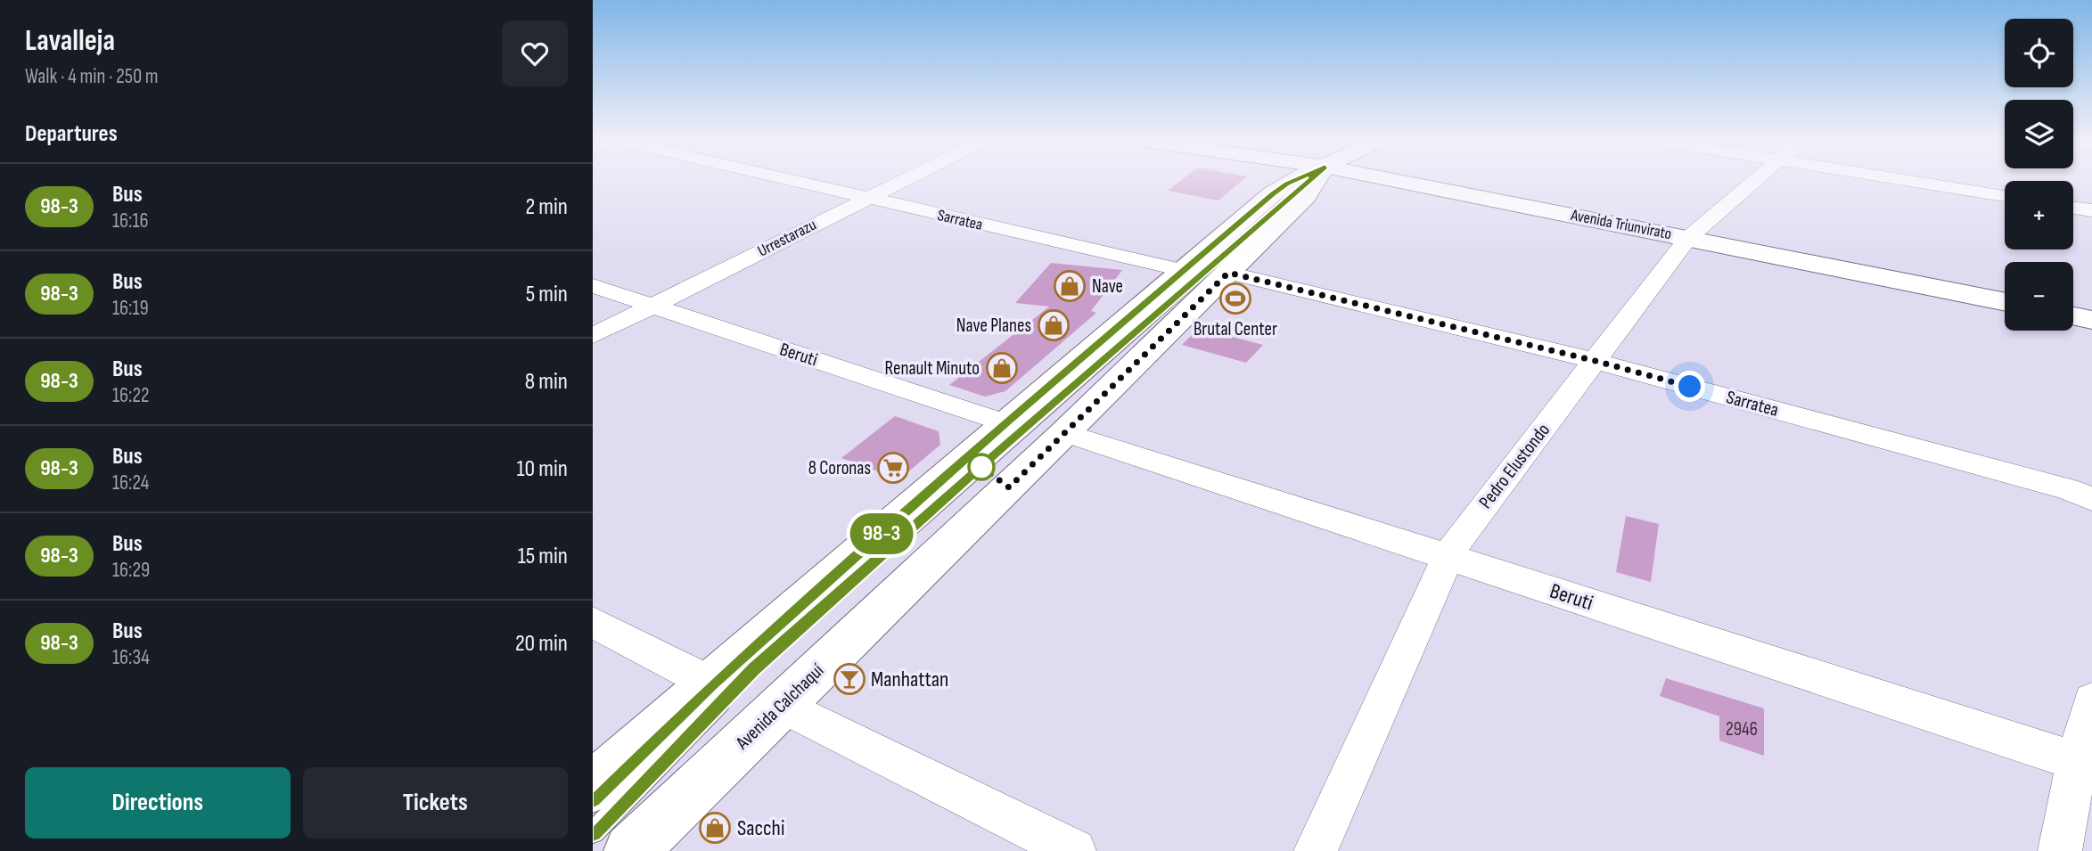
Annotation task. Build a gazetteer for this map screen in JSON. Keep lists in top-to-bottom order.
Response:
{
  "streets": {
    "main road": ["Avenida Triunvirato", "Avenida Calchaquí"],
    "street": [
      "Sarratea",
      "Urrestarazu",
      "Beruti",
      "Pedro Elustondo"
    ]
  },
  "crossings": [
    ["Sarratea", "Urrestarazu"],
    ["Sarratea", "Pedro Elustondo"],
    ["Sarratea", "Avenida Calchaquí"],
    ["Avenida Triunvirato", "Pedro Elustondo"],
    ["Urrestarazu", "Beruti"],
    ["Beruti", "Pedro Elustondo"],
    ["Beruti", "Avenida Calchaquí"]
  ],
  "places": {
    "shop": [
      "Nave",
      "Nave Planes",
      "Renault Minuto",
      "Sacchi"
    ],
    "sports": ["Brutal Center"],
    "supermarket": ["8 Coronas"],
    "bar": ["Manhattan"]
  },
  "lines": ["bus line 98-3"],
  "house_numbers": ["2946"],
  "page": {
    "heading": [
      ["Lavalleja", "Walk · 4 min · 250 m"],
      "Departures"
    ],
    "on_map": "98-3",
    "map_buttons": ["+", "−"],
    "list": [
      {
        "mark": "98-3",
        "name": "Bus",
        "note": "16:16",
        "value": "2 min"
      },
      {
        "mark": "98-3",
        "name": "Bus",
        "note": "16:19",
        "value": "5 min"
      },
      {
        "mark": "98-3",
        "name": "Bus",
        "note": "16:22",
        "value": "8 min"
      },
      {
        "mark": "98-3",
        "name": "Bus",
        "note": "16:24",
        "value": "10 min"
      },
      {
        "mark": "98-3",
        "name": "Bus",
        "note": "16:29",
        "value": "15 min"
      },
      {
        "mark": "98-3",
        "name": "Bus",
        "note": "16:34",
        "value": "20 min"
      }
    ],
    "buttons": ["Directions", "Tickets"]
  }
}
